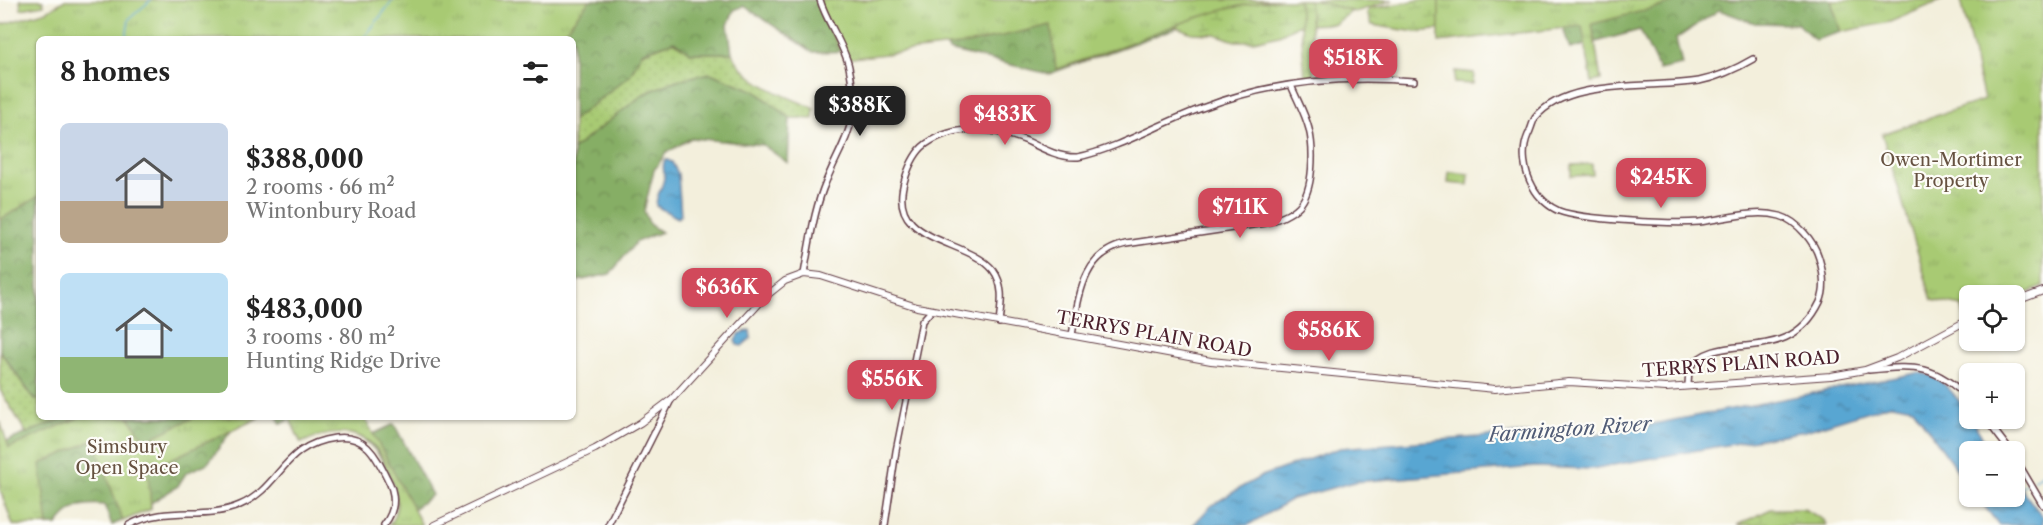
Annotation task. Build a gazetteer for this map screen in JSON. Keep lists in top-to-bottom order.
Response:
{
  "streets": {
    "street": ["TERRYS PLAIN ROAD"]
  },
  "water": ["Farmington River"],
  "parks": ["Owen-Mortimer Property", "Simsbury Open Space"],
  "page": {
    "heading": "8 homes",
    "price": [
      "$518K",
      "$388K",
      "$483K",
      "$245K",
      "$711K",
      "$636K",
      "$586K",
      "$556K"
    ],
    "list": [
      {
        "name": "$388,000",
        "note": "2 rooms · 66 m² · Wintonbury Road"
      },
      {
        "name": "$483,000",
        "note": "3 rooms · 80 m² · Hunting Ridge Drive"
      }
    ],
    "map_buttons": ["+", "−"]
  }
}
